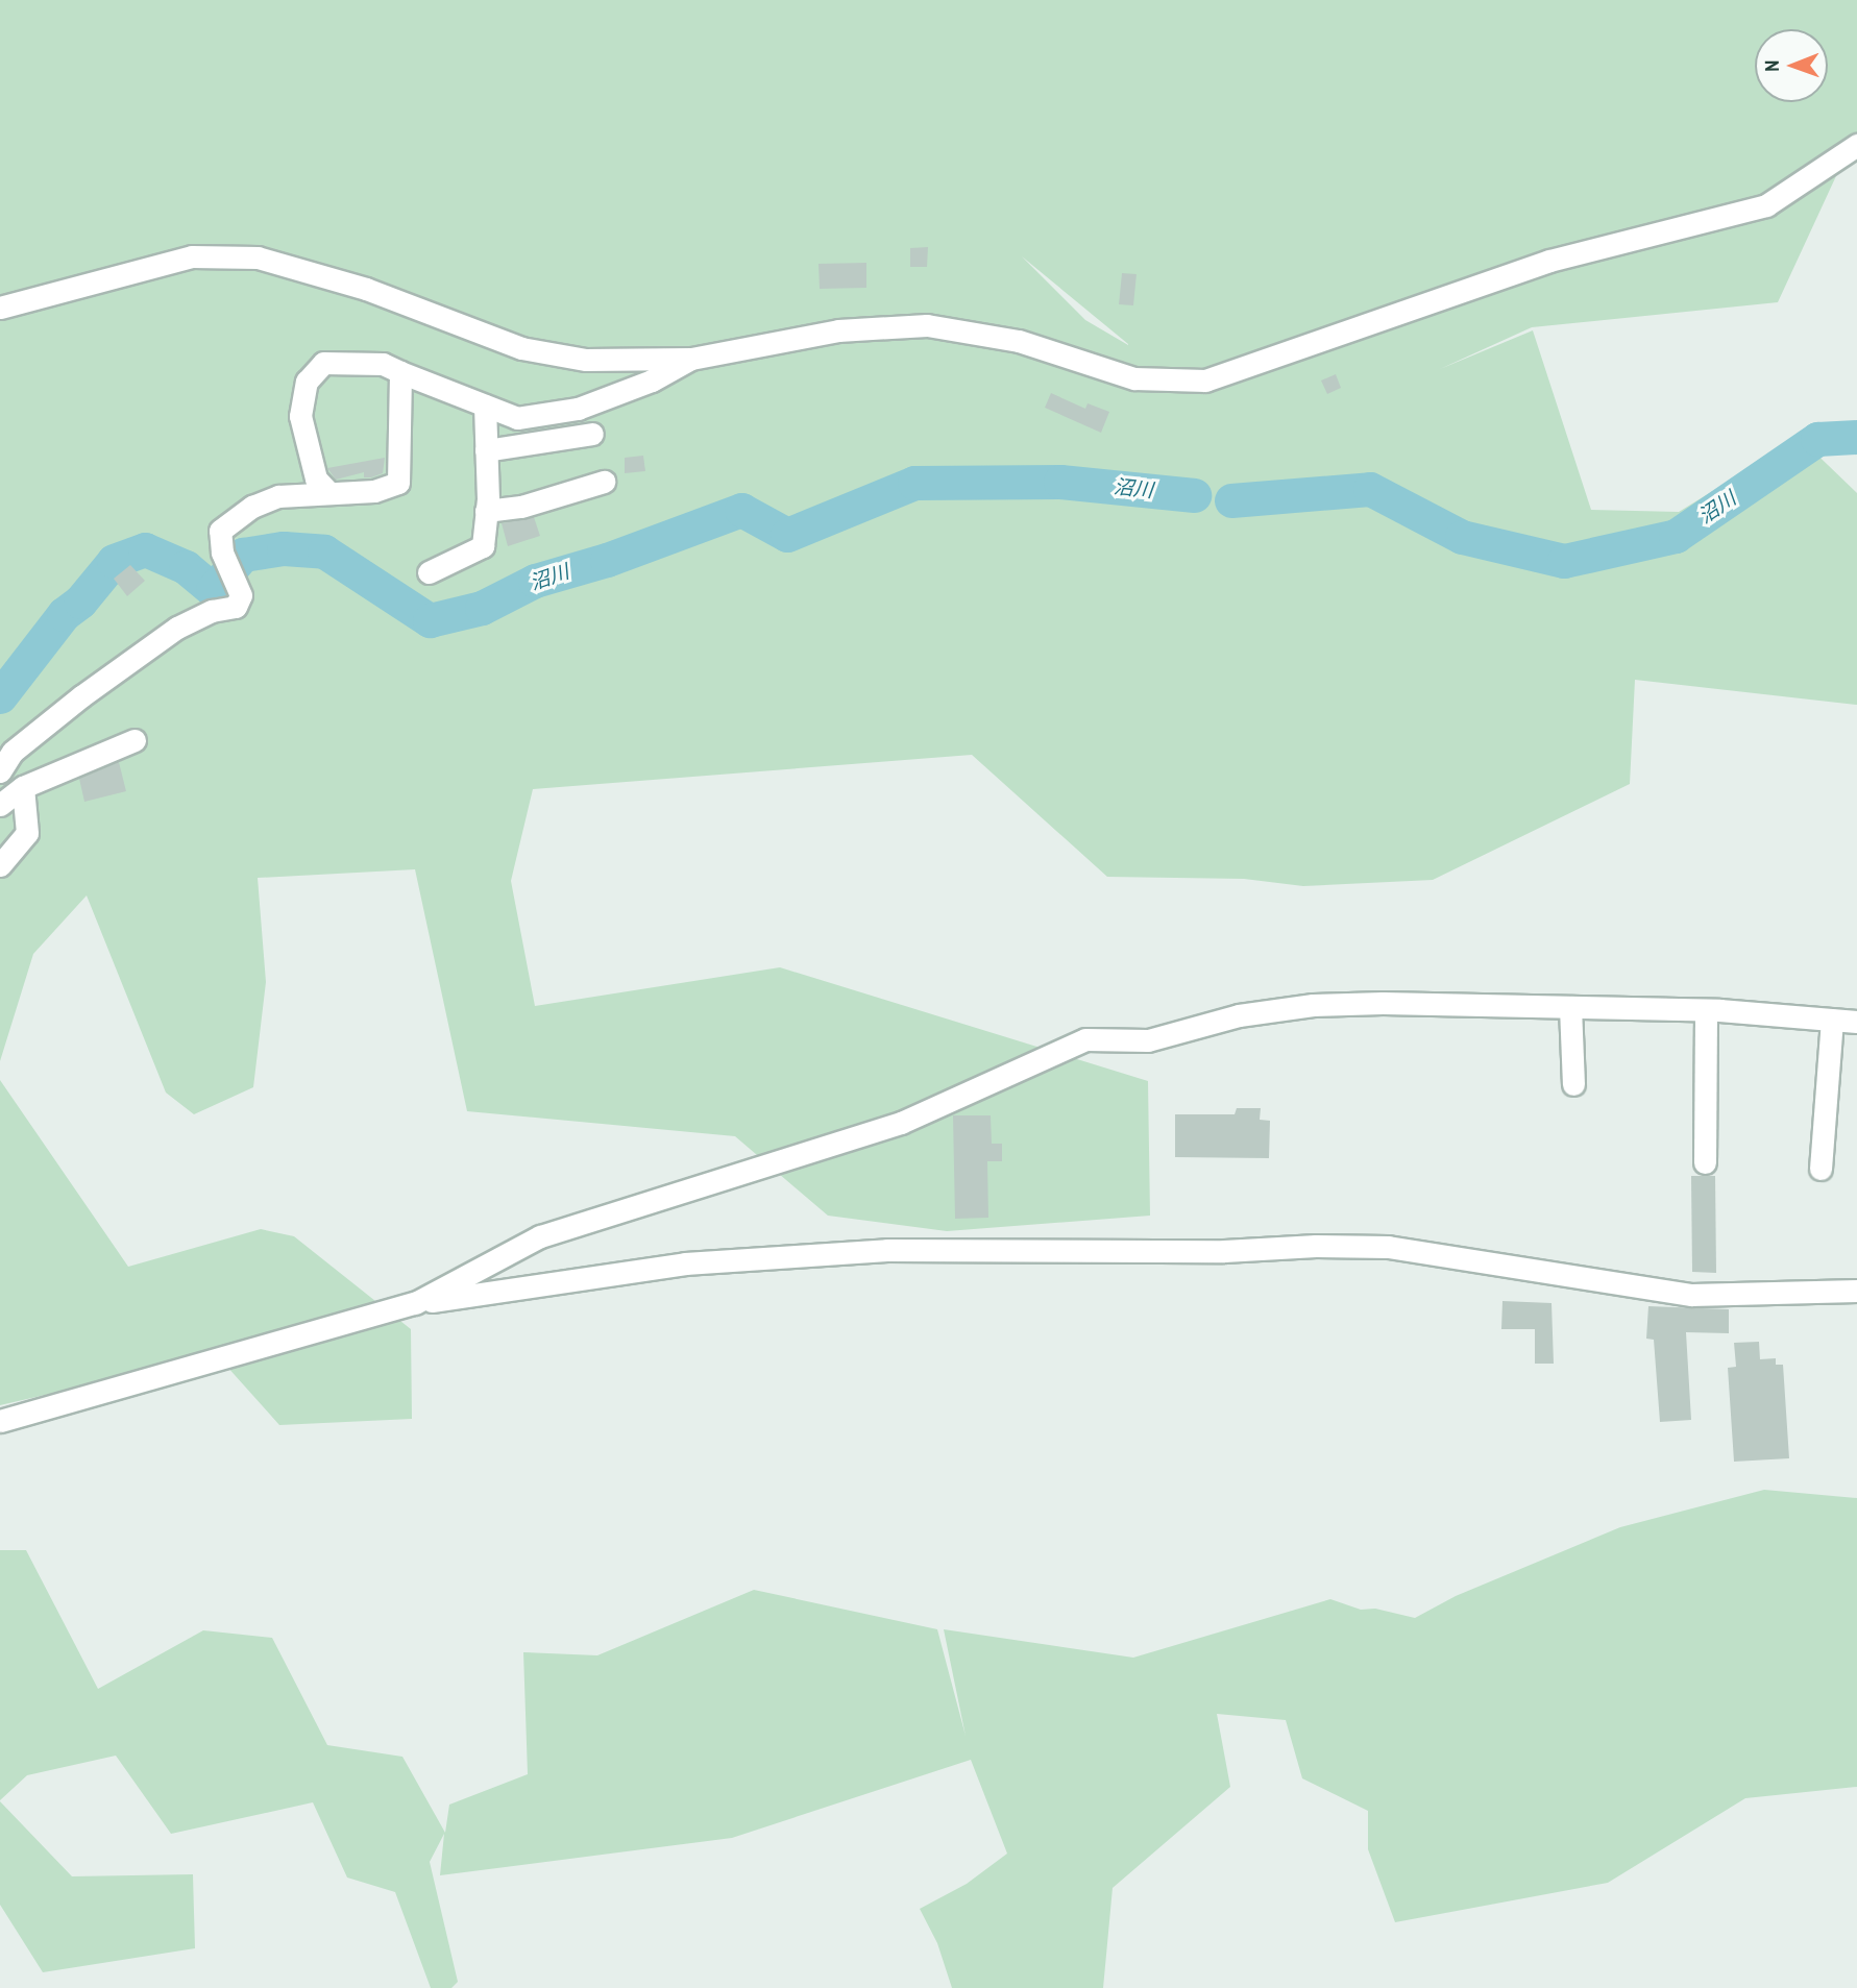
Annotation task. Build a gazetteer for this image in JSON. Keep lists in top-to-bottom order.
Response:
{
  "water": ["沼川"],
  "north": "left"
}
